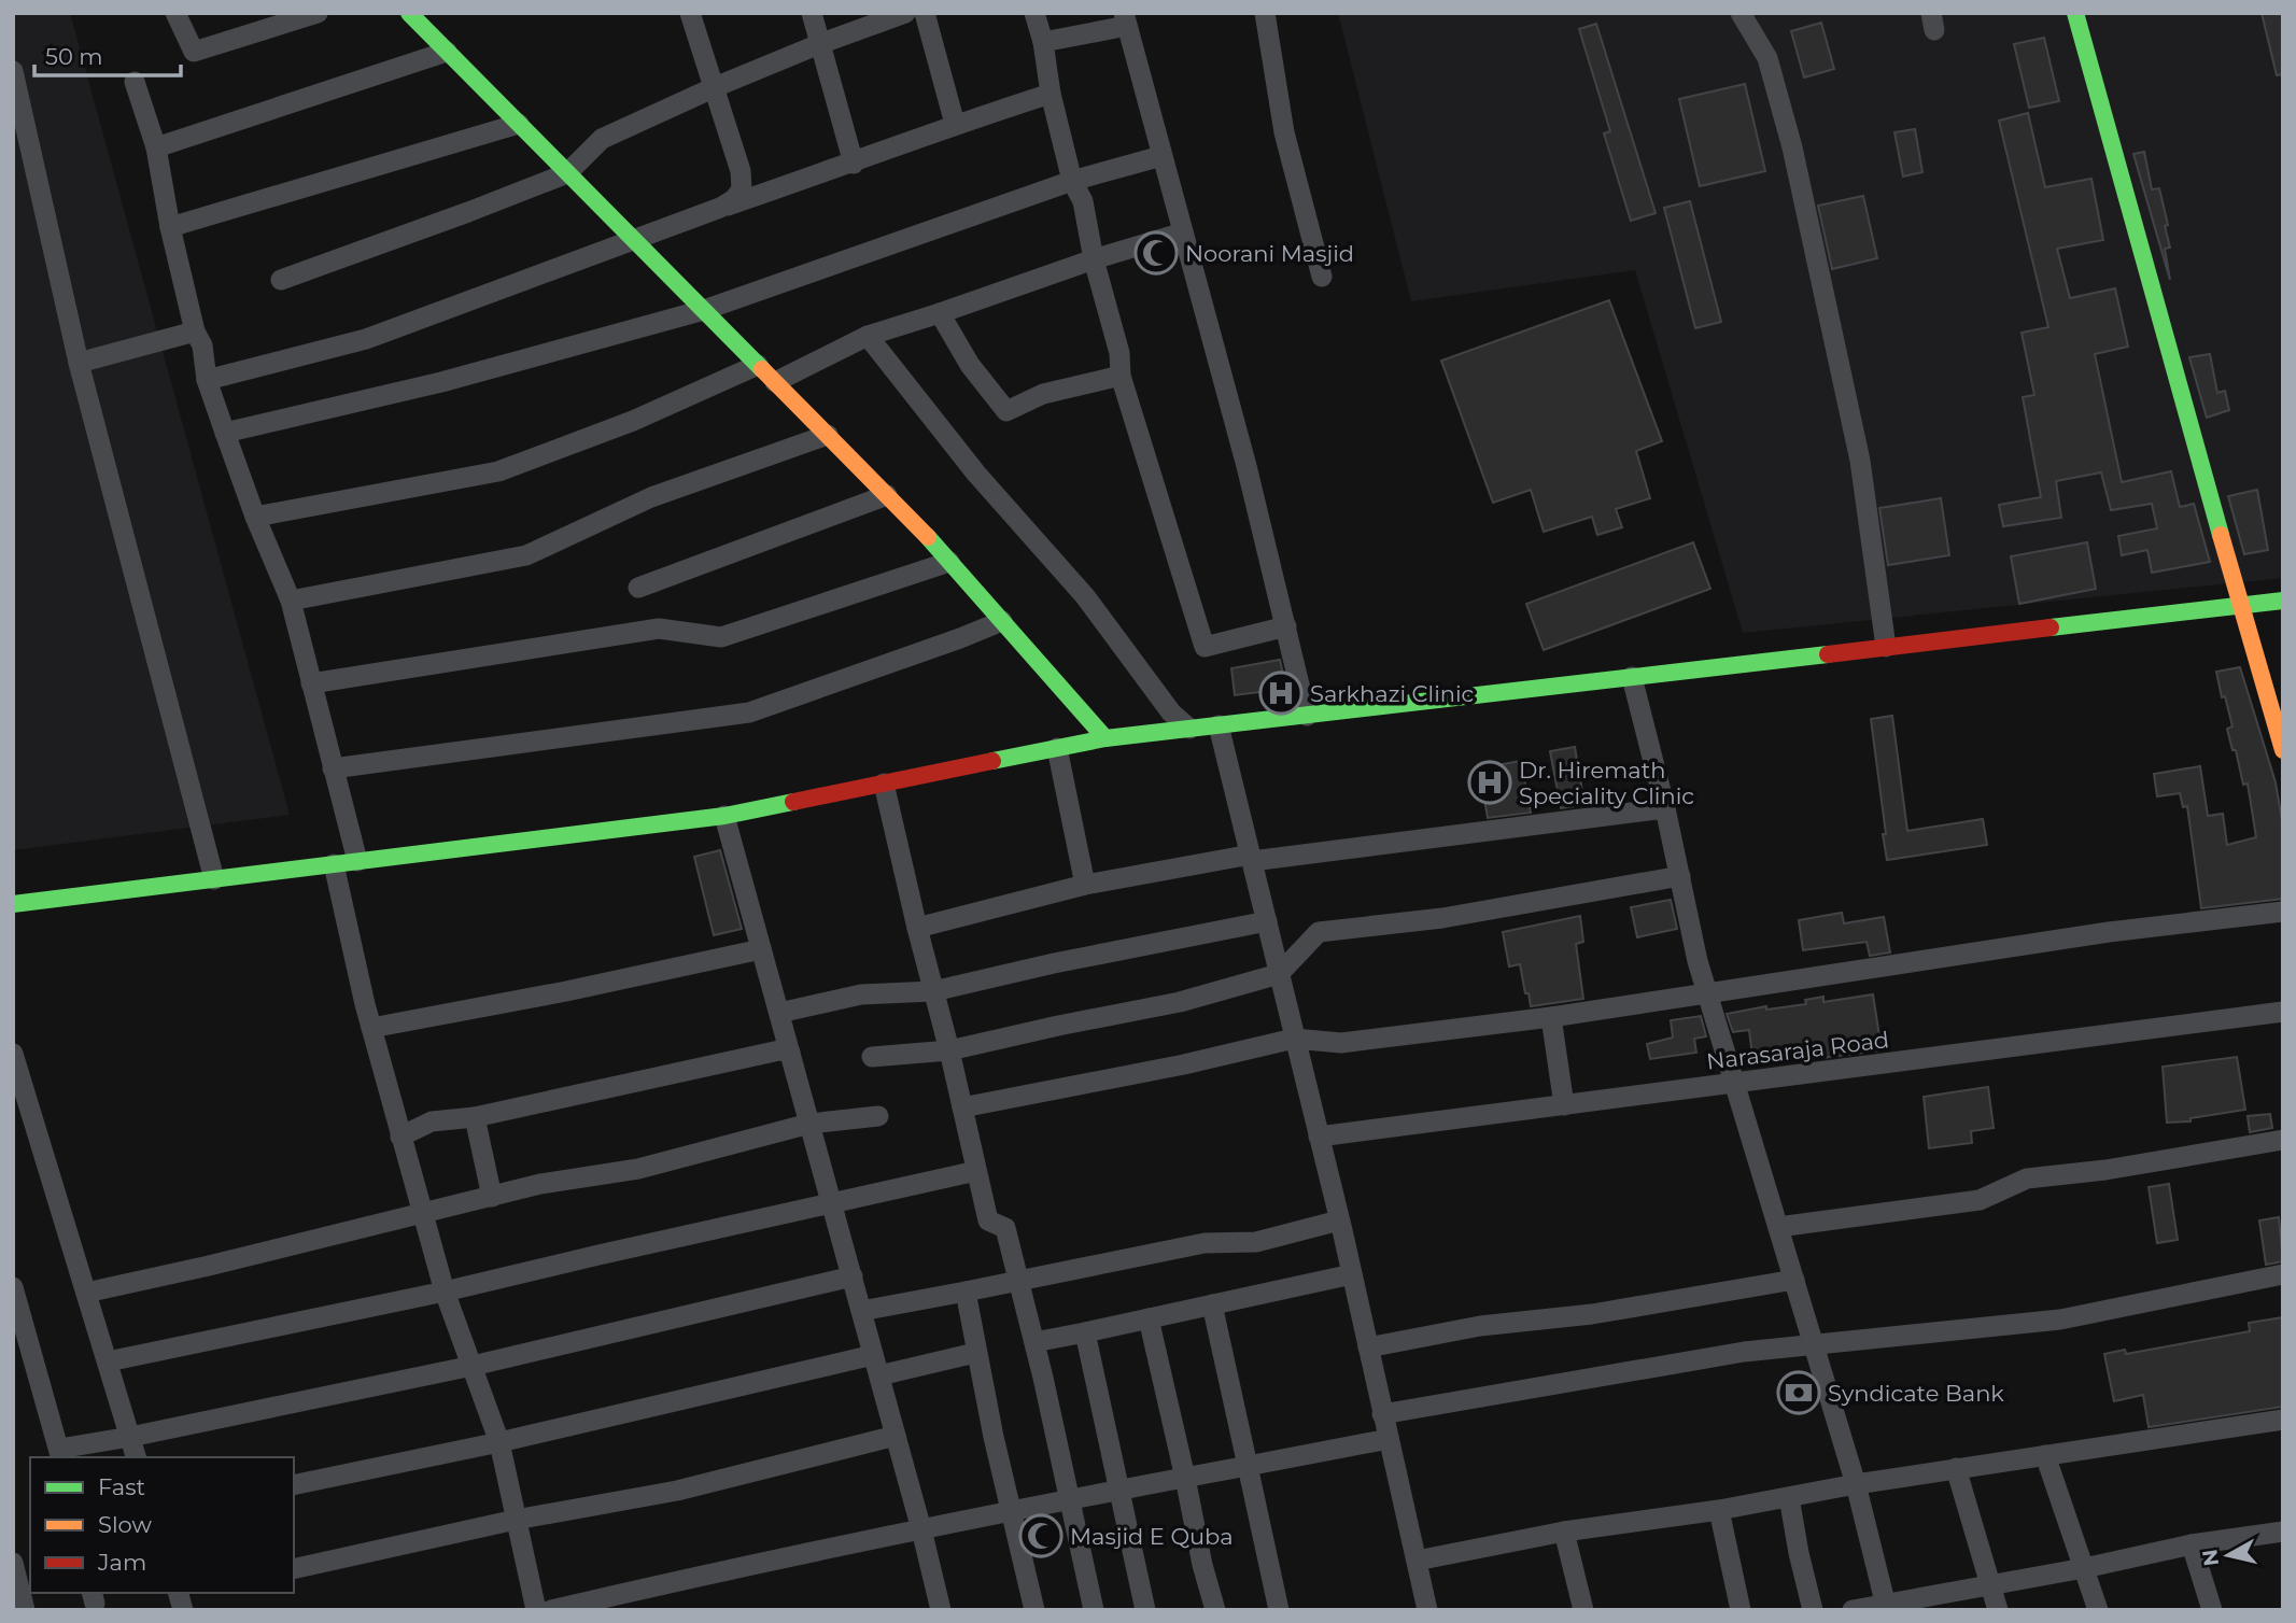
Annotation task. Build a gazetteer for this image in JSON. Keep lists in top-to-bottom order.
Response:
{
  "streets": {
    "street": ["Narasaraja Road"]
  },
  "places": {
    "mosque": ["Noorani Masjid", "Masjid E Quba"],
    "hospital": ["Sarkhazi Clinic", "Dr. Hiremath Speciality Clinic"],
    "bank": ["Syndicate Bank"]
  },
  "legend": ["Fast", "Slow", "Jam"],
  "scale_bar": "50 m",
  "north": "left"
}
